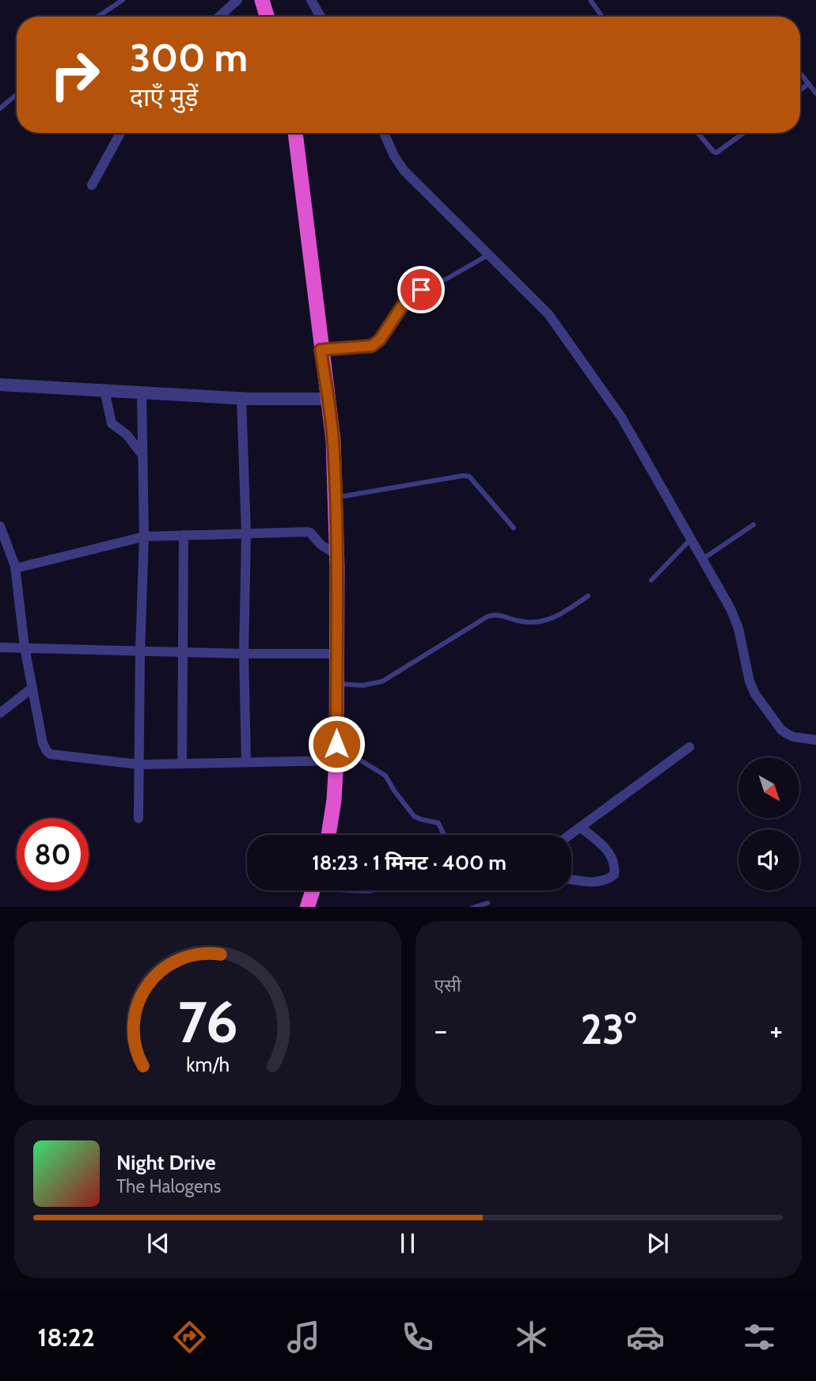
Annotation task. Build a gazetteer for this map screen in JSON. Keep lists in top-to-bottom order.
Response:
{
  "north": "bottom right",
  "page": {
    "turn": ["300 m", "दाएँ मुड़ें"],
    "limit": "80",
    "trip": "18:23 · 1 मिनट · 400 m",
    "tile": "एसी",
    "heat": ["−", "23°", "+"],
    "song": ["Night Drive", "The Halogens"],
    "tabs": "18:22",
    "gauge": ["76", "km/h"]
  }
}
